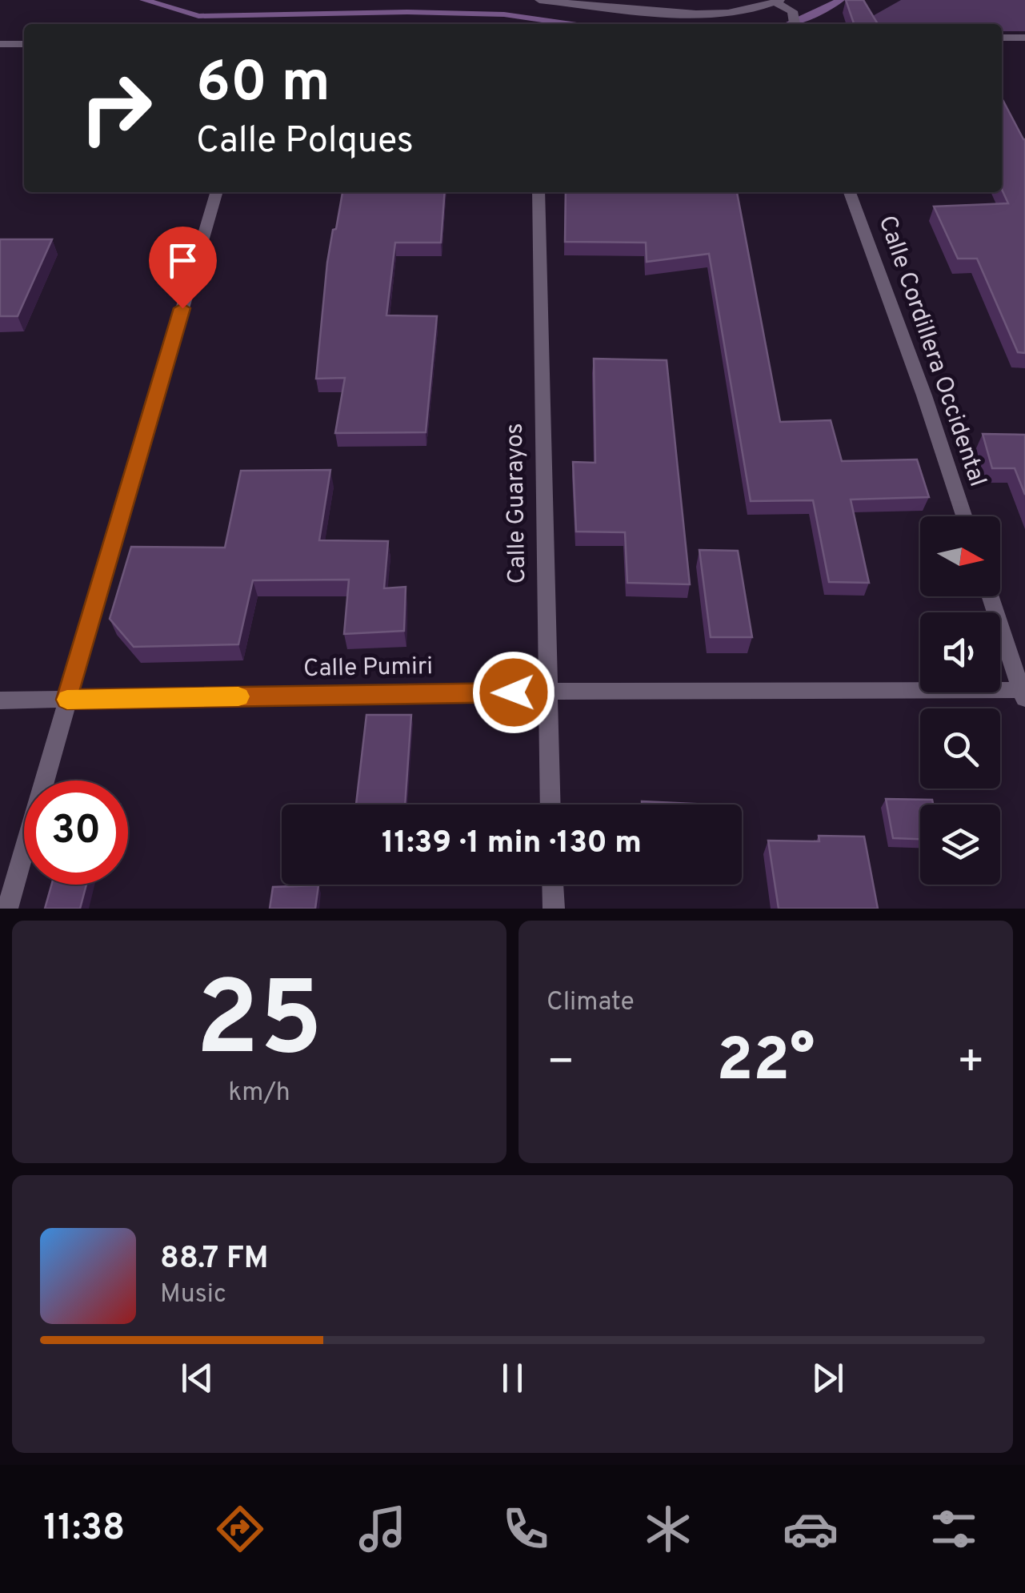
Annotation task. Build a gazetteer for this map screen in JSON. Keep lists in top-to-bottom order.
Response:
{
  "streets": {
    "street": ["Calle Cordillera Occidental", "Calle Guarayos", "Calle Pumiri"]
  },
  "crossings": [
    ["Calle Guarayos", "Calle Pumiri"]
  ],
  "north": "right",
  "page": {
    "turn": ["60 m", "Calle Polques"],
    "limit": "30",
    "trip": "11:39 · 1 min · 130 m",
    "tile": [
      ["25", "km/h"],
      "Climate"
    ],
    "heat": ["−", "22°", "+"],
    "song": ["88.7 FM", "Music"],
    "tabs": "11:38"
  }
}
